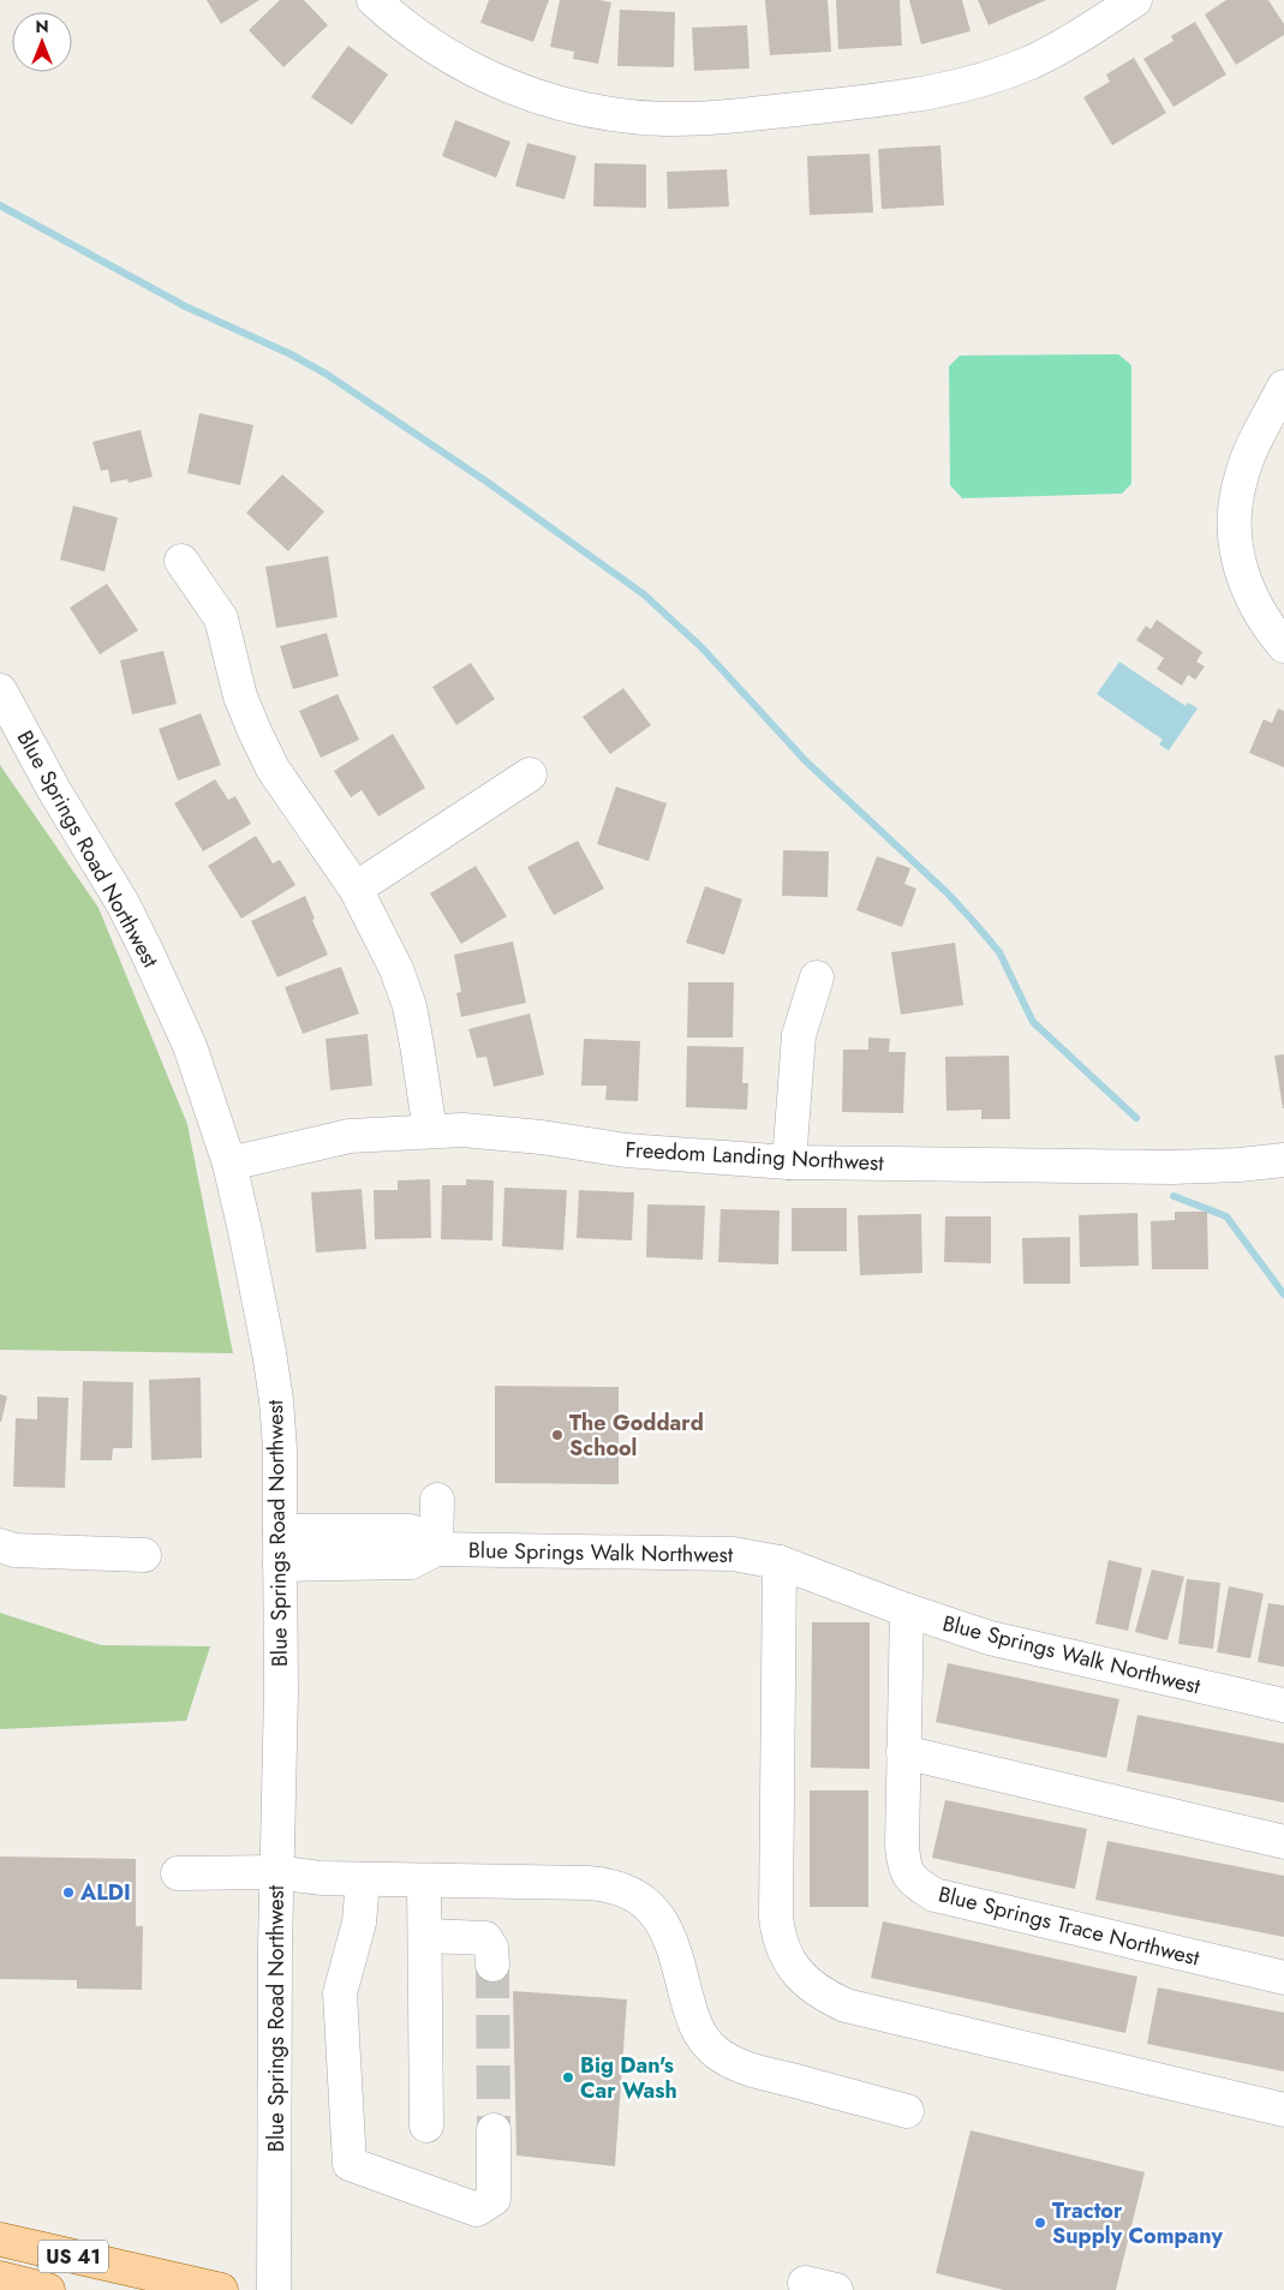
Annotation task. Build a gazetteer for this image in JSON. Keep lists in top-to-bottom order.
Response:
{
  "streets": {
    "main road": ["US 41"],
    "street": [
      "Blue Springs Road Northwest",
      "Freedom Landing Northwest",
      "Blue Springs Walk Northwest",
      "Blue Springs Trace Northwest"
    ]
  },
  "crossings": [
    ["Blue Springs Road Northwest", "Freedom Landing Northwest"],
    ["Blue Springs Road Northwest", "Blue Springs Walk Northwest"],
    ["Blue Springs Walk Northwest", "Blue Springs Trace Northwest"]
  ],
  "places": [
    "The Goddard School",
    "ALDI",
    "Big Dan's Car Wash",
    "Tractor Supply Company"
  ],
  "north": "top"
}
